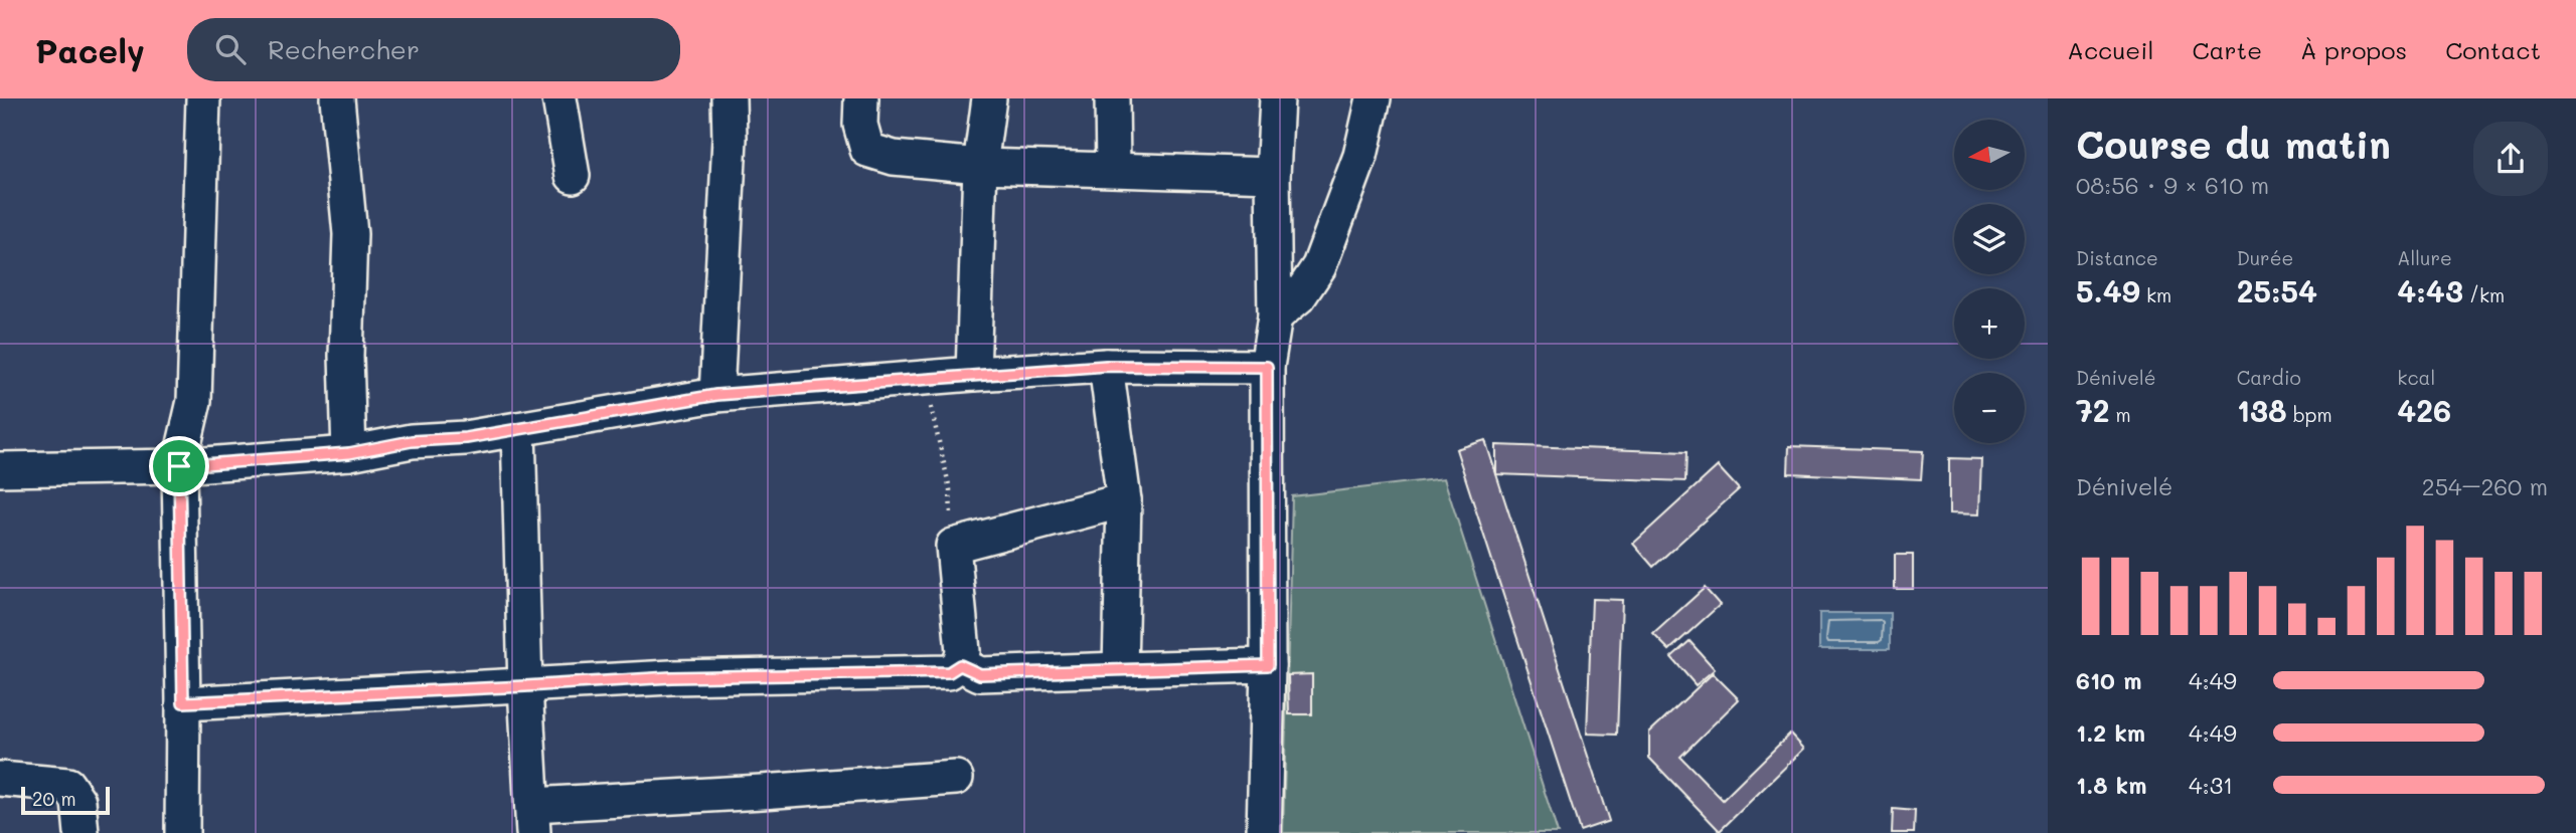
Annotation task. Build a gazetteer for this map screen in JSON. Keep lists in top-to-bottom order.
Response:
{
  "scale_bar": "20 m",
  "north": "left",
  "page": {
    "header": "Pacely",
    "search": "Rechercher",
    "nav": [
      "Accueil",
      "Carte",
      "À propos",
      "Contact"
    ],
    "heading": ["Course du matin", "08:56 · 9 × 610 m"],
    "map_buttons": ["+", "−"],
    "stats": [
      ["Distance", "5.49 km"],
      ["Durée", "25:54"],
      ["Allure", "4:43 /km"],
      ["Dénivelé", "72 m"],
      ["Cardio", "138 bpm"],
      ["kcal", "426"]
    ],
    "chart": ["Dénivelé", "254–260 m"],
    "list": [
      {
        "name": "610 m",
        "note": "4:49"
      },
      {
        "name": "1.2 km",
        "note": "4:49"
      },
      {
        "name": "1.8 km",
        "note": "4:31"
      }
    ],
    "scale": "20 m"
  }
}
